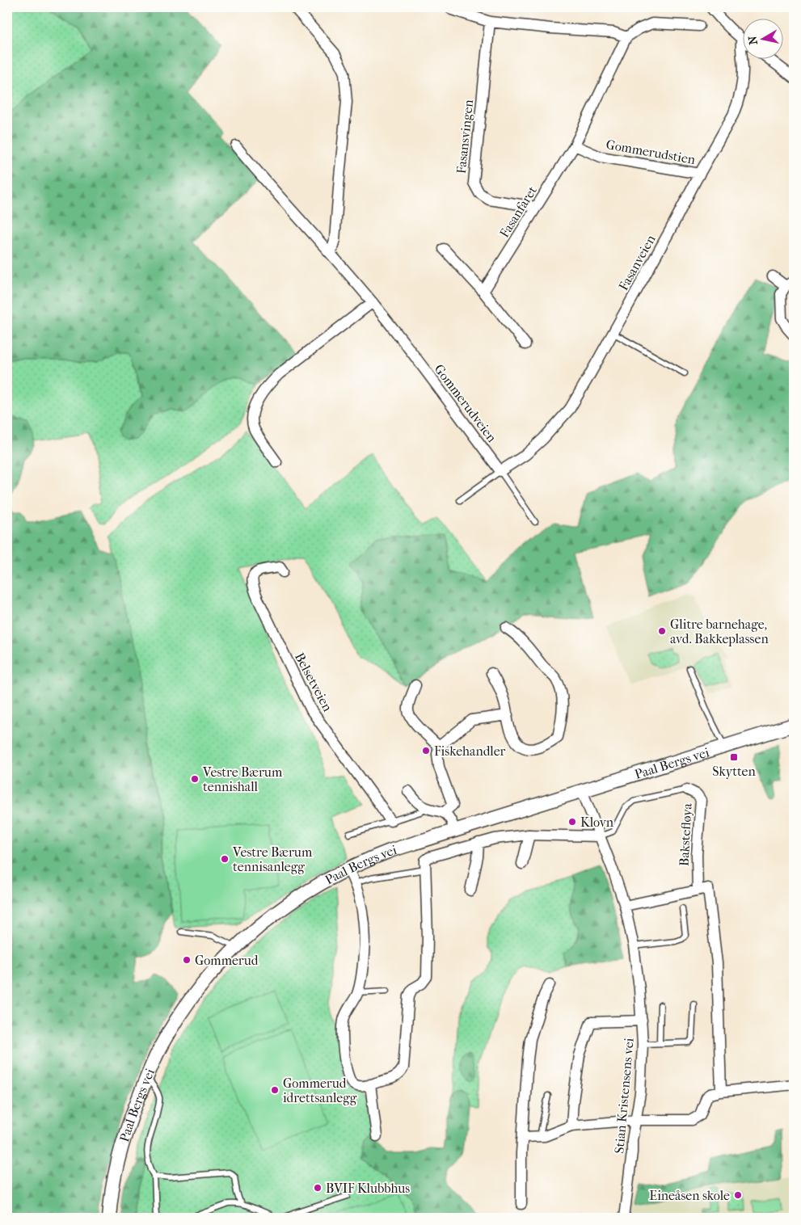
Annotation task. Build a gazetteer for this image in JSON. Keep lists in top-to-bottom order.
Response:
{
  "streets": {
    "street": [
      "Fasansvingen",
      "Gommerudstien",
      "Fasanfaret",
      "Fasanveien",
      "Gommerudveien",
      "Belsetveien",
      "Paal Bergs vei",
      "Bakstefløya",
      "Stian Kristensens vei"
    ]
  },
  "crossings": [
    ["Fasansvingen", "Fasanfaret"],
    ["Gommerudstien", "Fasanfaret"],
    ["Gommerudstien", "Fasanveien"],
    ["Fasanveien", "Gommerudveien"],
    ["Paal Bergs vei", "Stian Kristensens vei"]
  ],
  "places": {
    "other": [
      "Glitre barnehage, avd. Bakkeplassen",
      "Fiskehandler",
      "Vestre Bærum tennishall",
      "Klovn",
      "Vestre Bærum tennisanlegg",
      "Gommerud",
      "Gommerud idrettsanlegg",
      "BVIF Klubbhus",
      "Eineåsen skole"
    ],
    "transit": ["Skytten"]
  },
  "north": "left"
}
